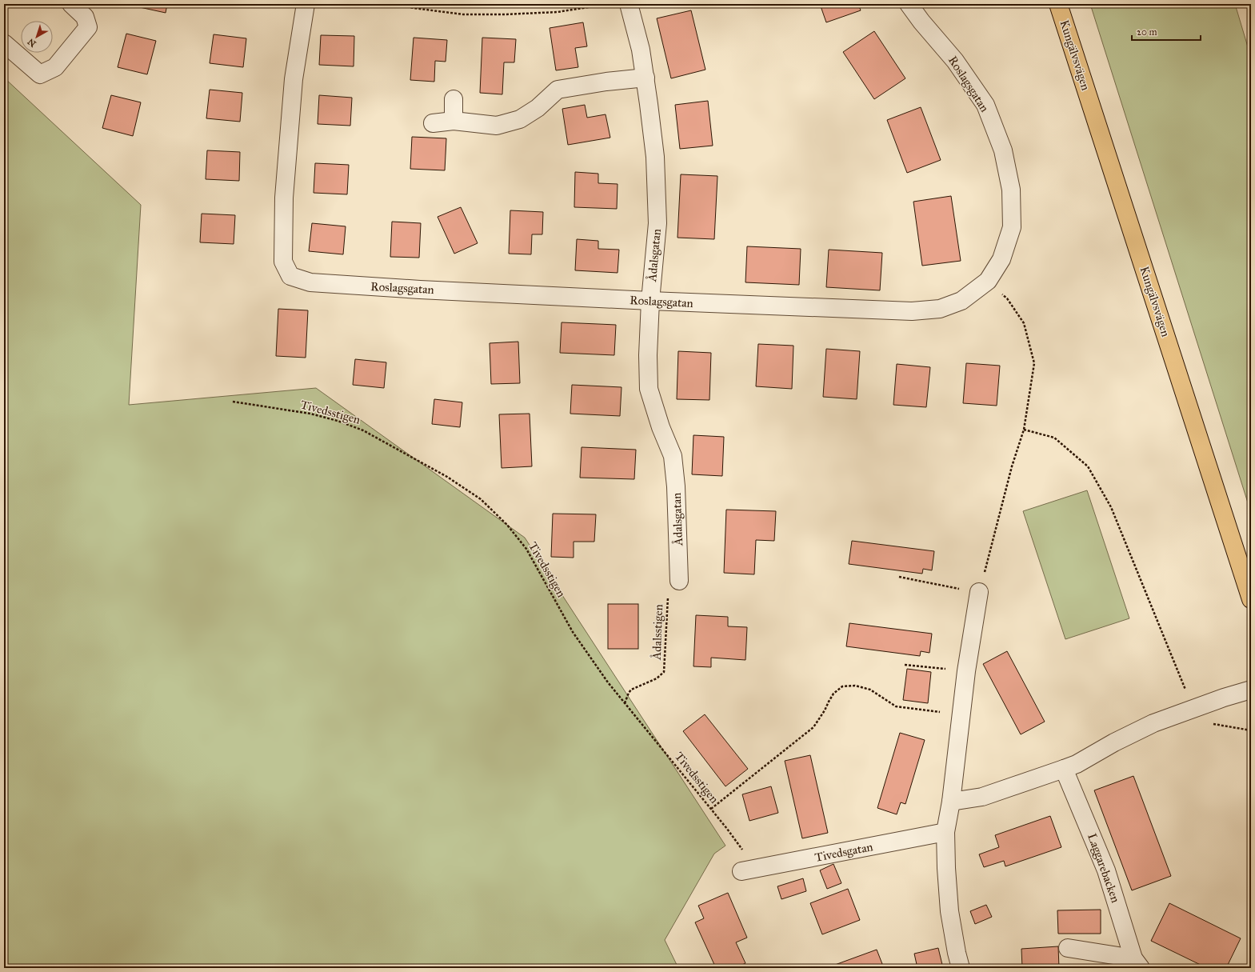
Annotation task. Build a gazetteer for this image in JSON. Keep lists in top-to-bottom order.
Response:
{
  "streets": {
    "main road": ["Kungälvsvägen"],
    "street": [
      "Roslagsgatan",
      "Ådalsgatan",
      "Tivedsgatan",
      "Laggarebacken"
    ],
    "path": ["Tivedsstigen", "Ådalsstigen"]
  },
  "crossings": [
    ["Roslagsgatan", "Ådalsgatan"],
    ["Ådalsgatan", "Ådalsstigen"],
    ["Tivedsstigen", "Ådalsstigen"],
    ["Tivedsstigen", "Tivedsgatan"]
  ],
  "scale_bar": "20 m",
  "north": "bottom left"
}
